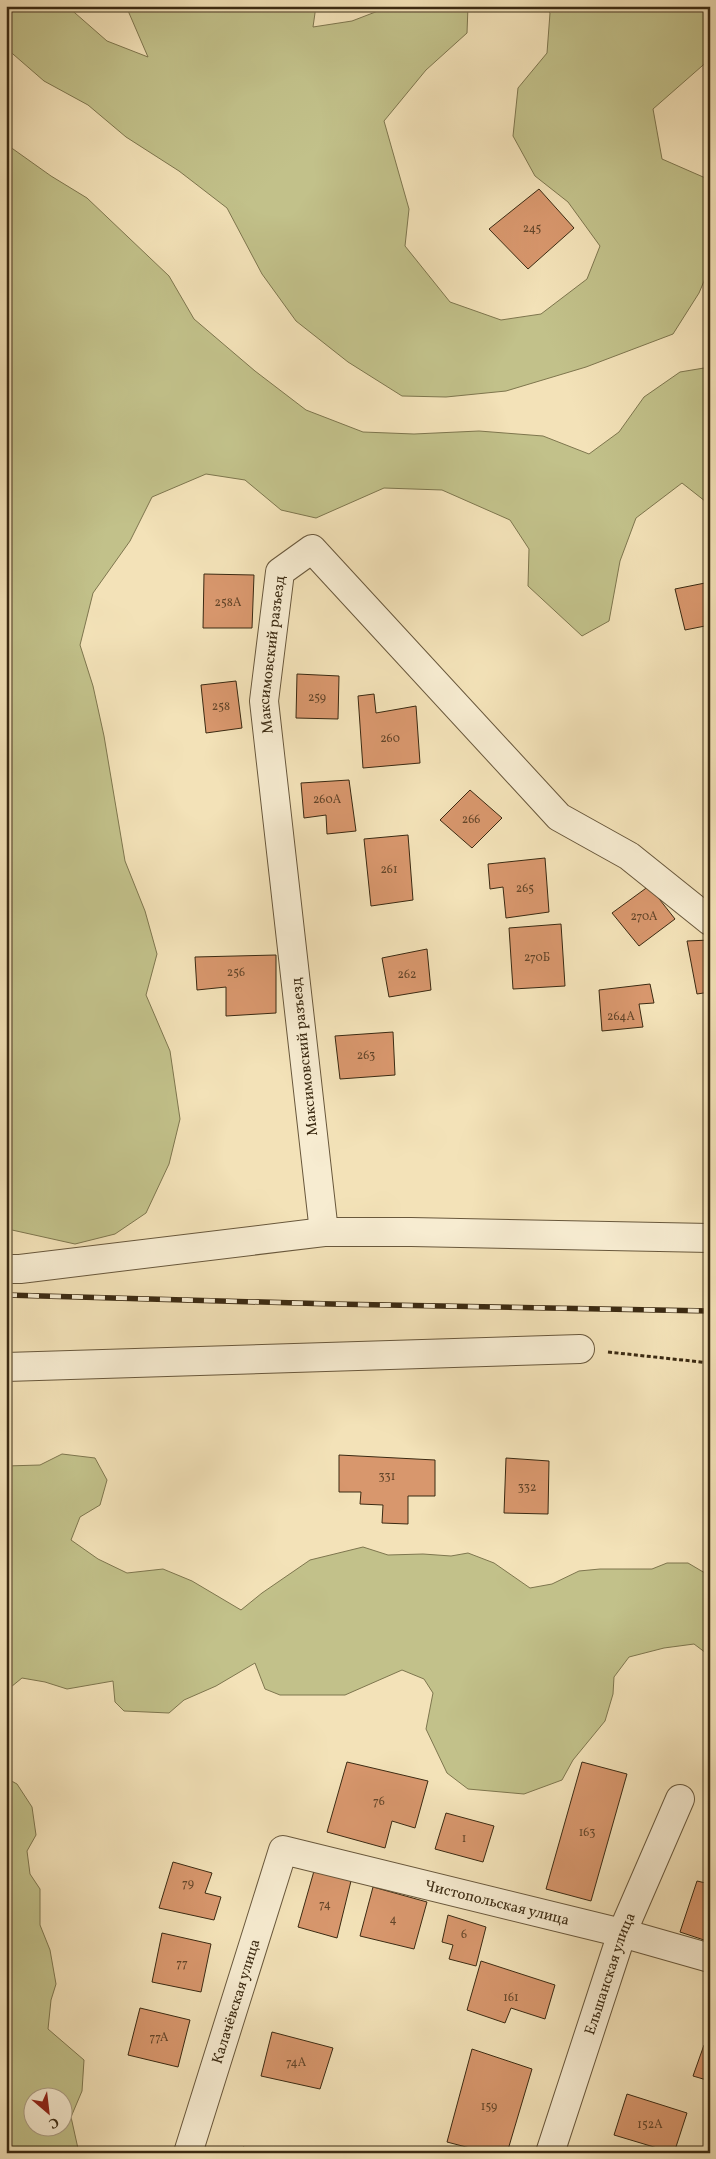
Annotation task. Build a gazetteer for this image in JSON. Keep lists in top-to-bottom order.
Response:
{
  "streets": {
    "street": [
      "Максимовский разъезд",
      "Чистопольская улица",
      "Ельшанская улица",
      "Калачёвская улица"
    ]
  },
  "crossings": [
    ["Чистопольская улица", "Ельшанская улица"],
    ["Чистопольская улица", "Калачёвская улица"]
  ],
  "house_numbers": [
    "245",
    "258А",
    "259",
    "258",
    "260",
    "260А",
    "266",
    "261",
    "265",
    "270А",
    "270Б",
    "256",
    "262",
    "264А",
    "263",
    "331",
    "332",
    "76",
    "163",
    "1",
    "79",
    "74",
    "4",
    "6",
    "77",
    "161",
    "77А",
    "74А",
    "159",
    "152А"
  ],
  "north": "bottom right"
}
